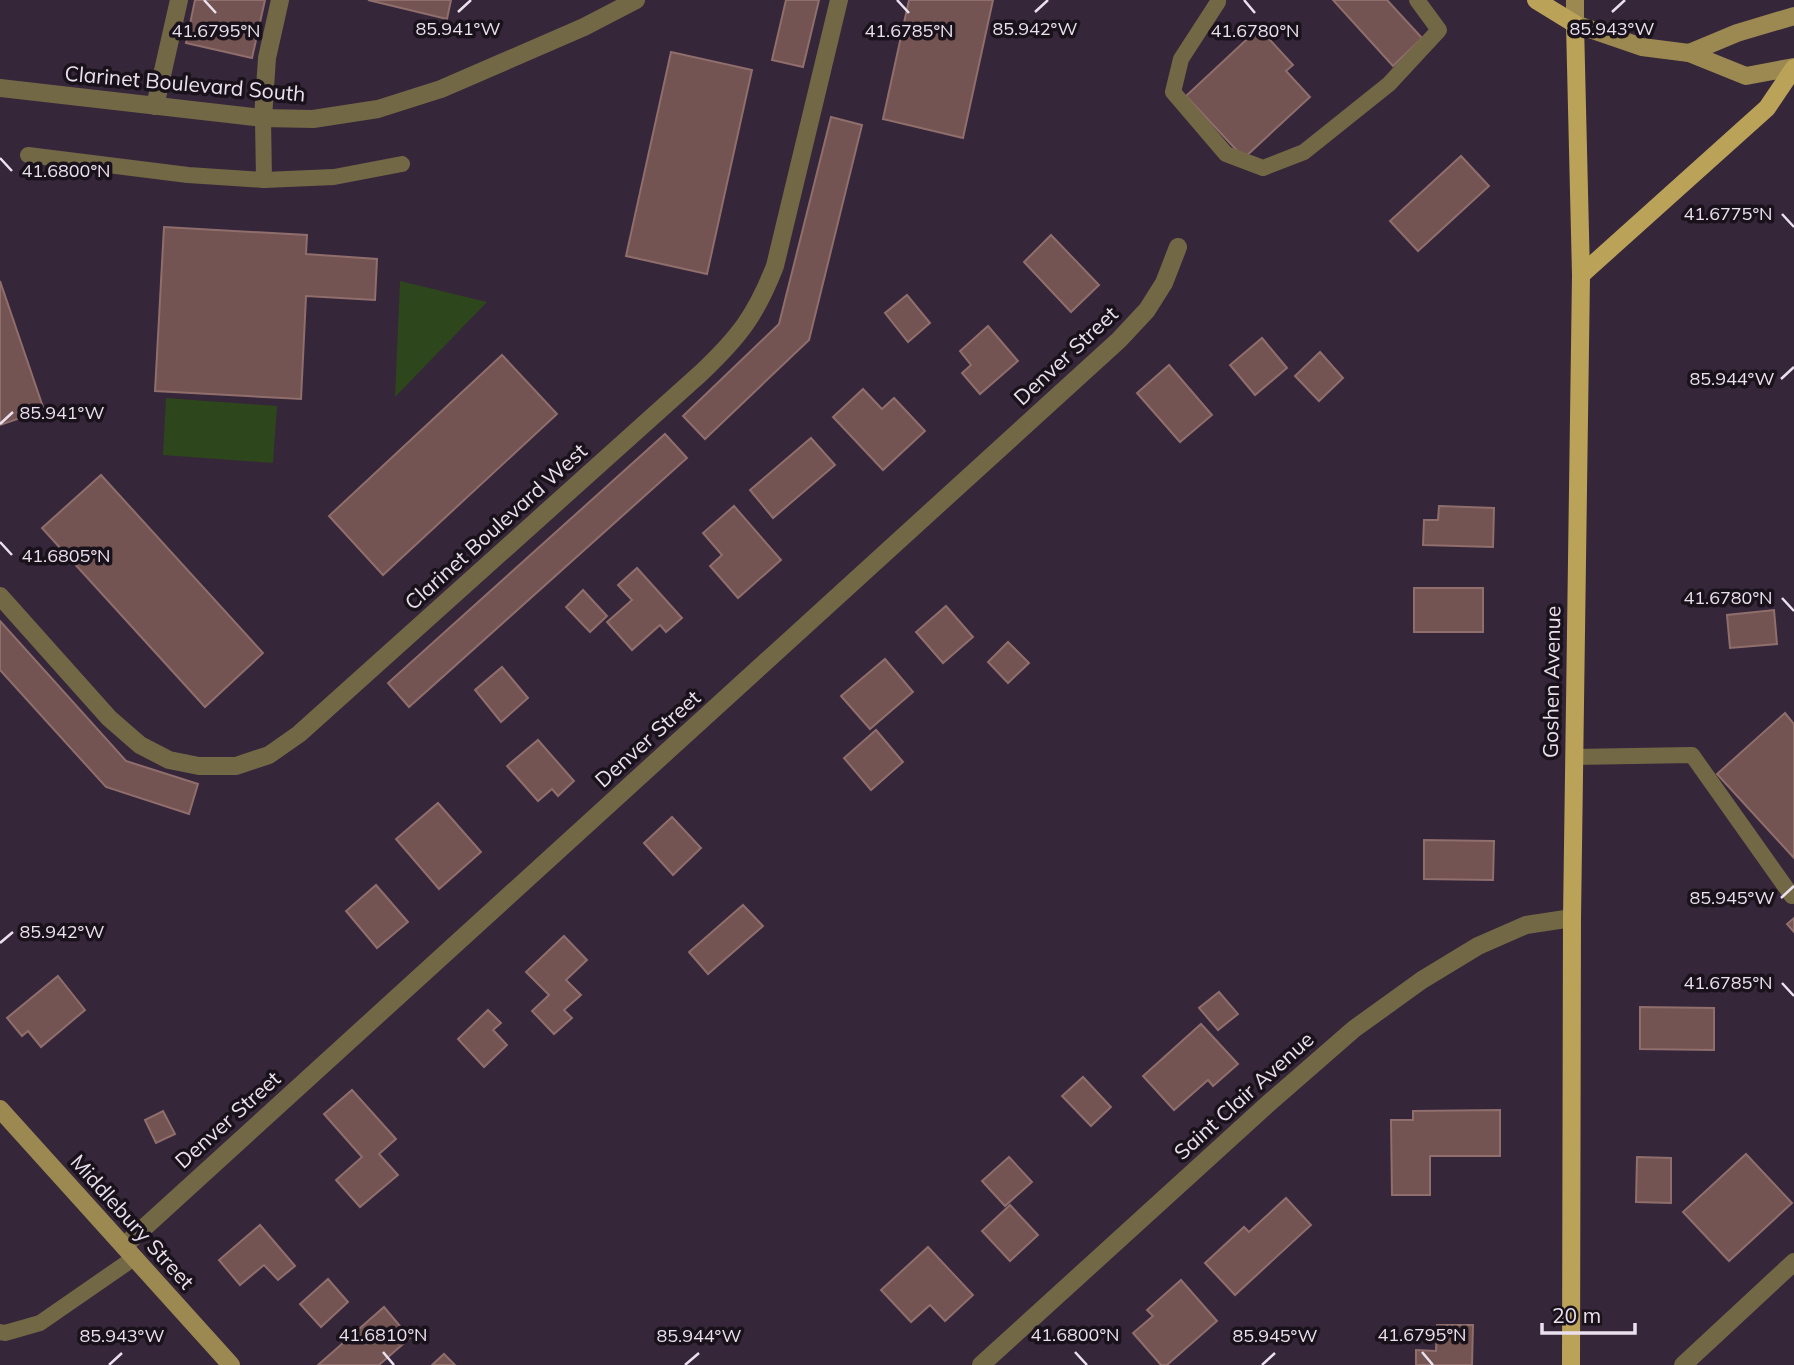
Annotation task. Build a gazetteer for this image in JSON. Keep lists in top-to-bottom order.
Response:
{
  "streets": {
    "main road": ["Goshen Avenue"],
    "street": [
      "Clarinet Boulevard South",
      "Denver Street",
      "Clarinet Boulevard West",
      "Saint Clair Avenue",
      "Middlebury Street"
    ]
  },
  "crossings": [
    ["Denver Street", "Middlebury Street"],
    ["Goshen Avenue", "Saint Clair Avenue"]
  ],
  "scale_bar": "20 m",
  "coordinates": [
    "85.941°W",
    "85.942°W",
    "85.943°W",
    "41.6785°N",
    "41.6780°N",
    "41.6795°N",
    "41.6800°N",
    "41.6775°N",
    "85.944°W",
    "41.6805°N",
    "85.945°W",
    "41.6810°N"
  ]
}
